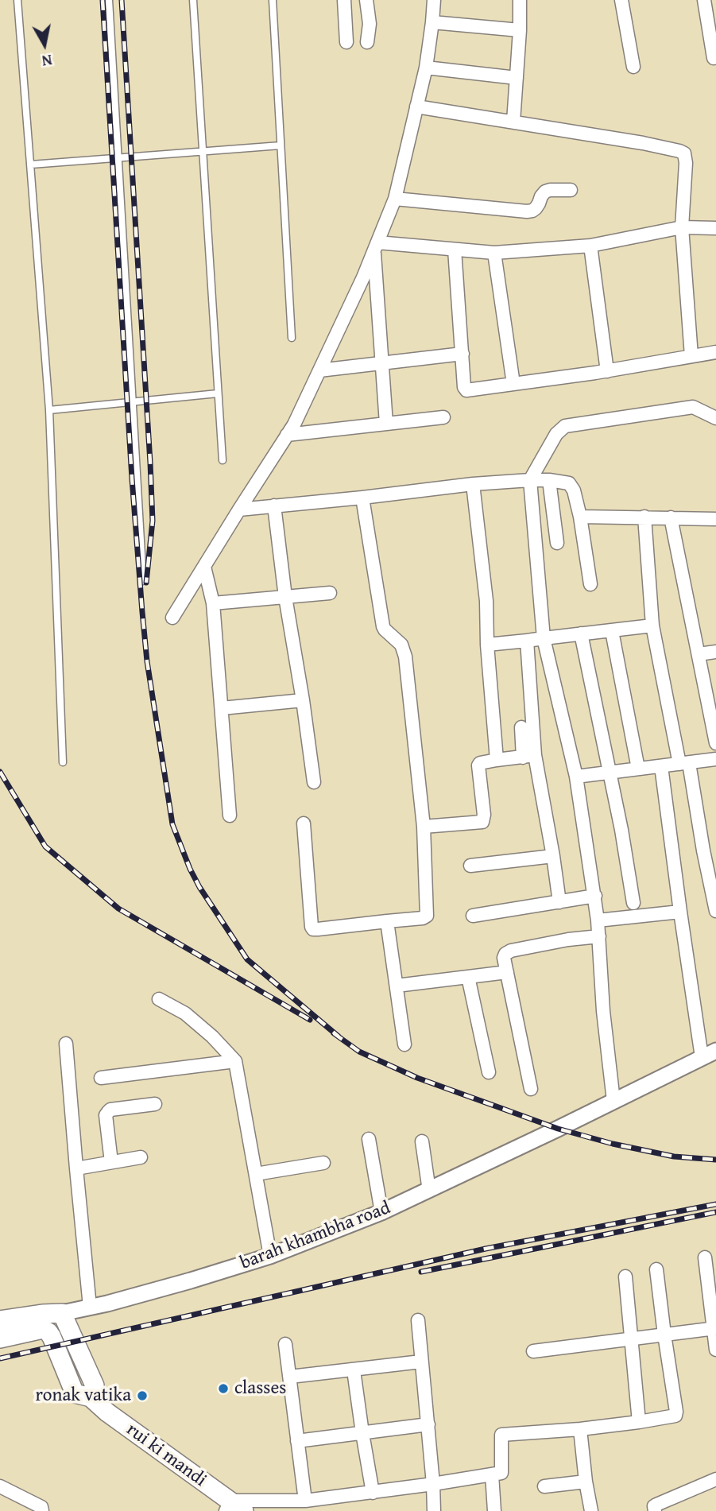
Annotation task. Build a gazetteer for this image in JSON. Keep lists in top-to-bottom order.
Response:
{
  "streets": {
    "main road": ["rui ki mandi"],
    "street": ["barah khambha road"]
  },
  "places": ["classes", "ronak vatika"],
  "north": "bottom"
}
